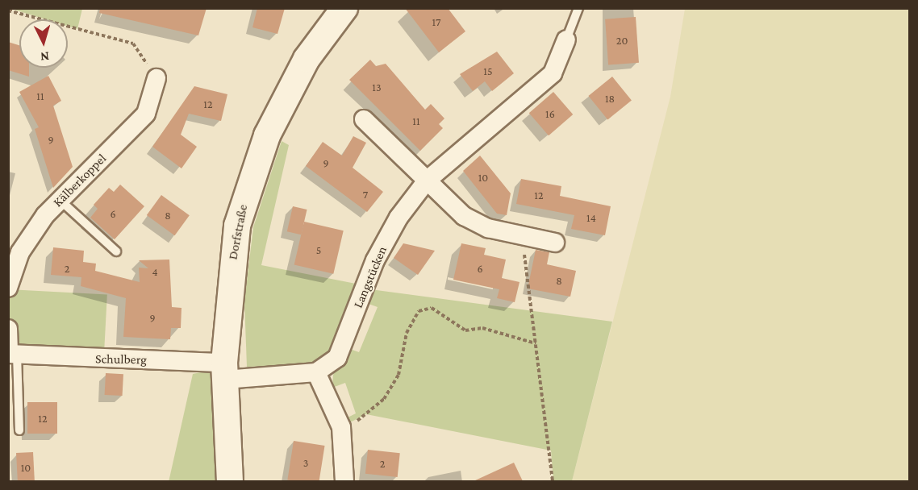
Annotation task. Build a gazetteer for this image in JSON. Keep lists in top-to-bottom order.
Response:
{
  "streets": {
    "street": [
      "Kälberkoppel",
      "Dorfstraße",
      "Langstücken",
      "Schulberg"
    ]
  },
  "crossings": [
    ["Dorfstraße", "Schulberg"]
  ],
  "house_numbers": [
    "17",
    "20",
    "15",
    "13",
    "11",
    "18",
    "12",
    "16",
    "11",
    "9",
    "9",
    "10",
    "7",
    "12",
    "6",
    "8",
    "14",
    "5",
    "2",
    "6",
    "4",
    "8",
    "9",
    "12",
    "3",
    "2",
    "10"
  ],
  "north": "bottom"
}
